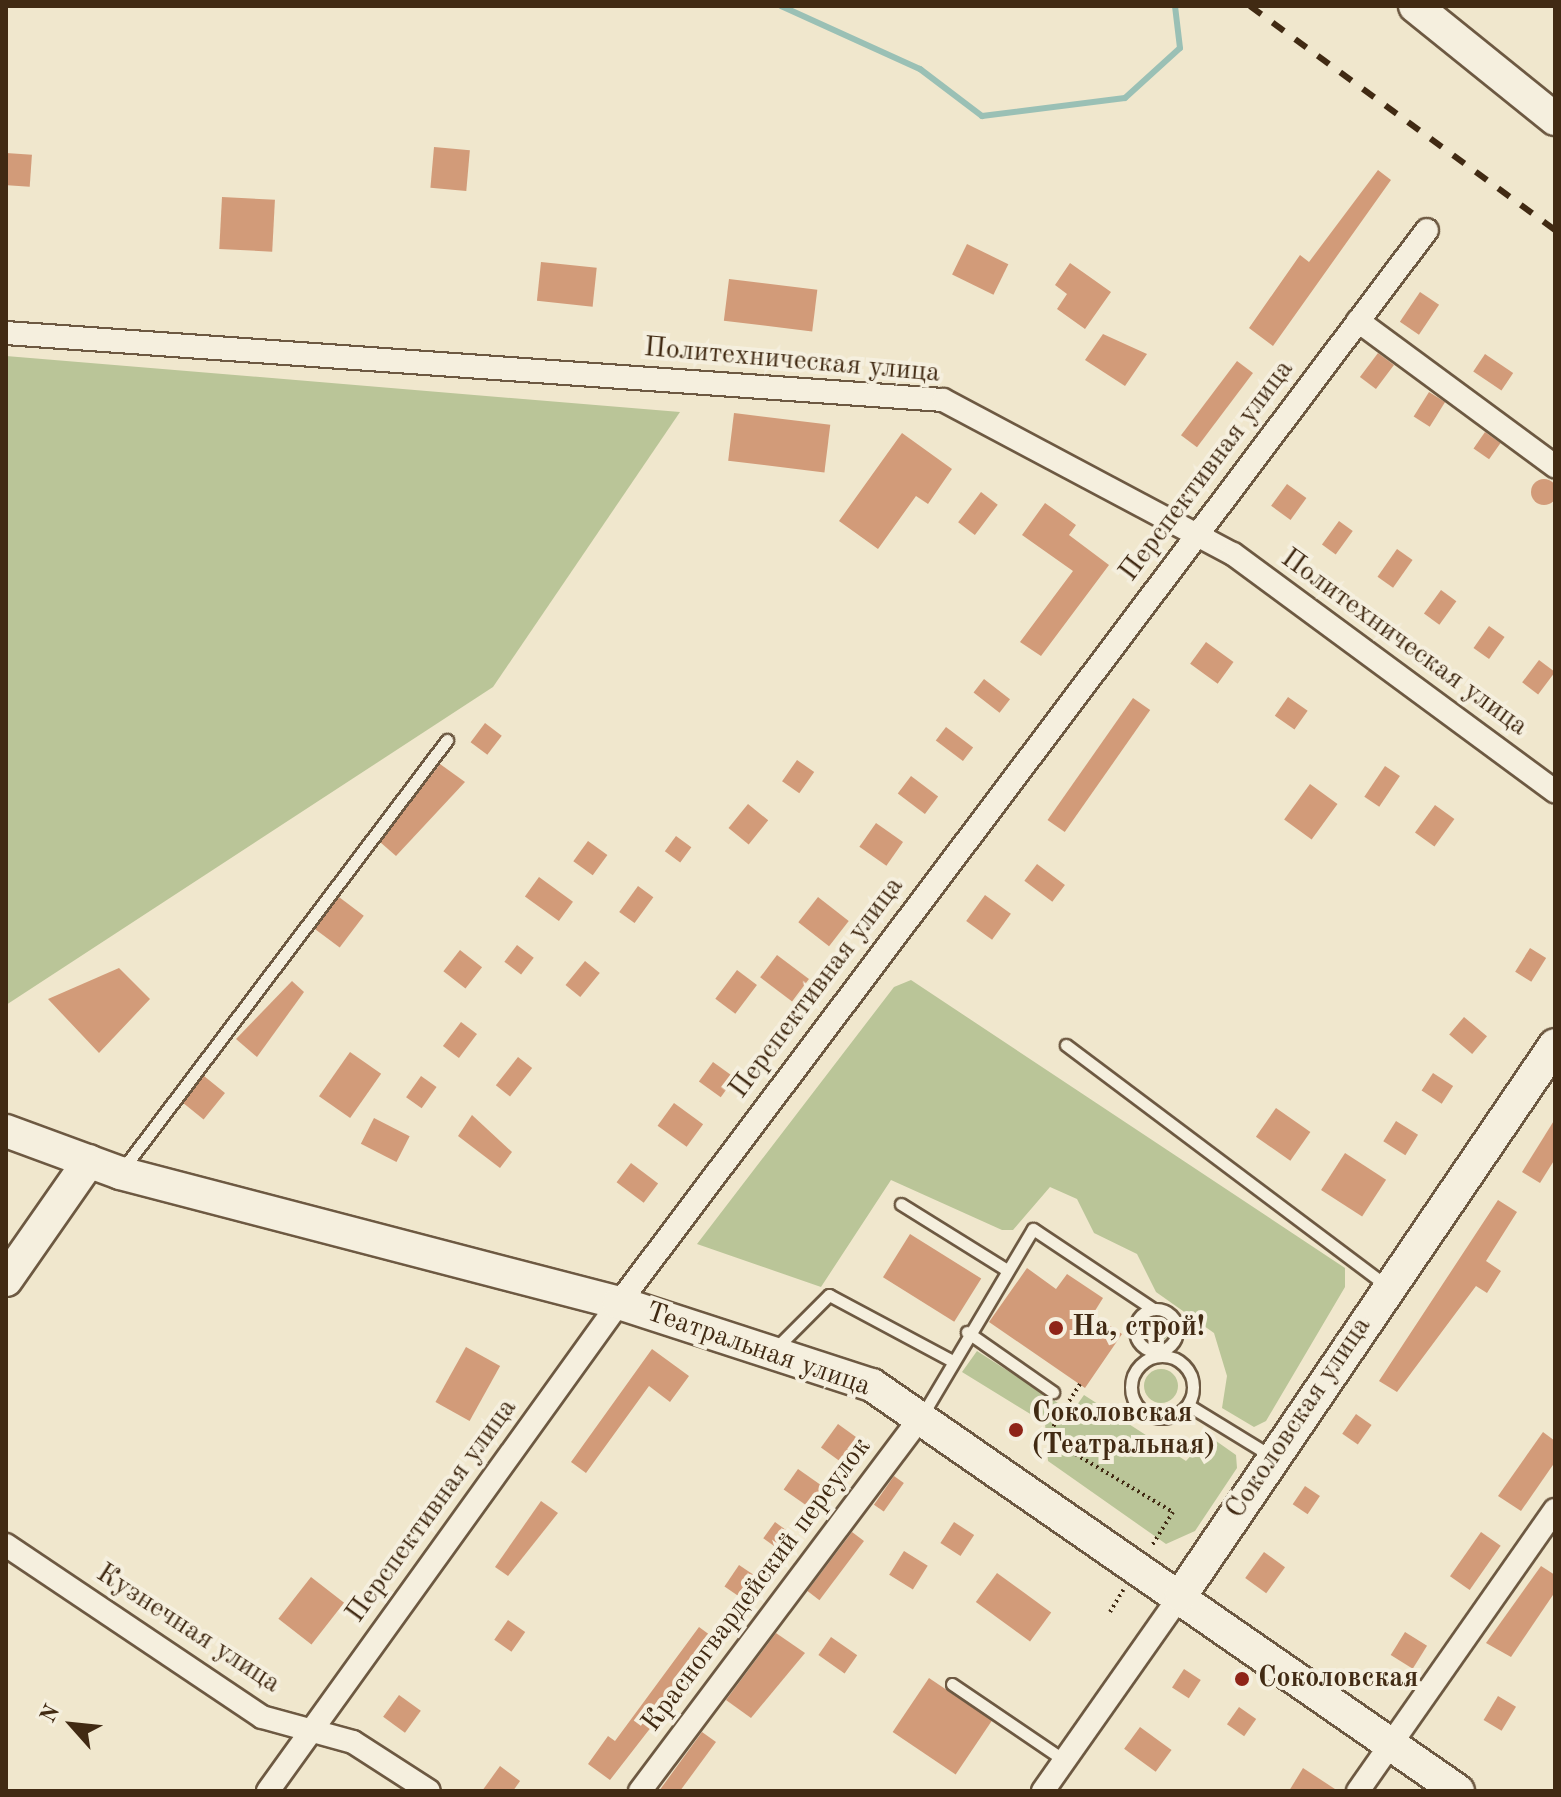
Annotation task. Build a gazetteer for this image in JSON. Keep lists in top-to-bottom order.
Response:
{
  "streets": {
    "main road": ["Театральная улица", "Соколовская улица"],
    "street": [
      "Политехническая улица",
      "Перспективная улица",
      "Красногвардейский переулок",
      "Кузнечная улица"
    ]
  },
  "crossings": [
    ["Политехническая улица", "Перспективная улица"],
    ["Перспективная улица", "Театральная улица"],
    ["Перспективная улица", "Кузнечная улица"],
    ["Театральная улица", "Соколовская улица"],
    ["Театральная улица", "Красногвардейский переулок"]
  ],
  "places": ["На, строй!", "Соколовская (Театральная)", "Соколовская"],
  "north": "top left"
}
